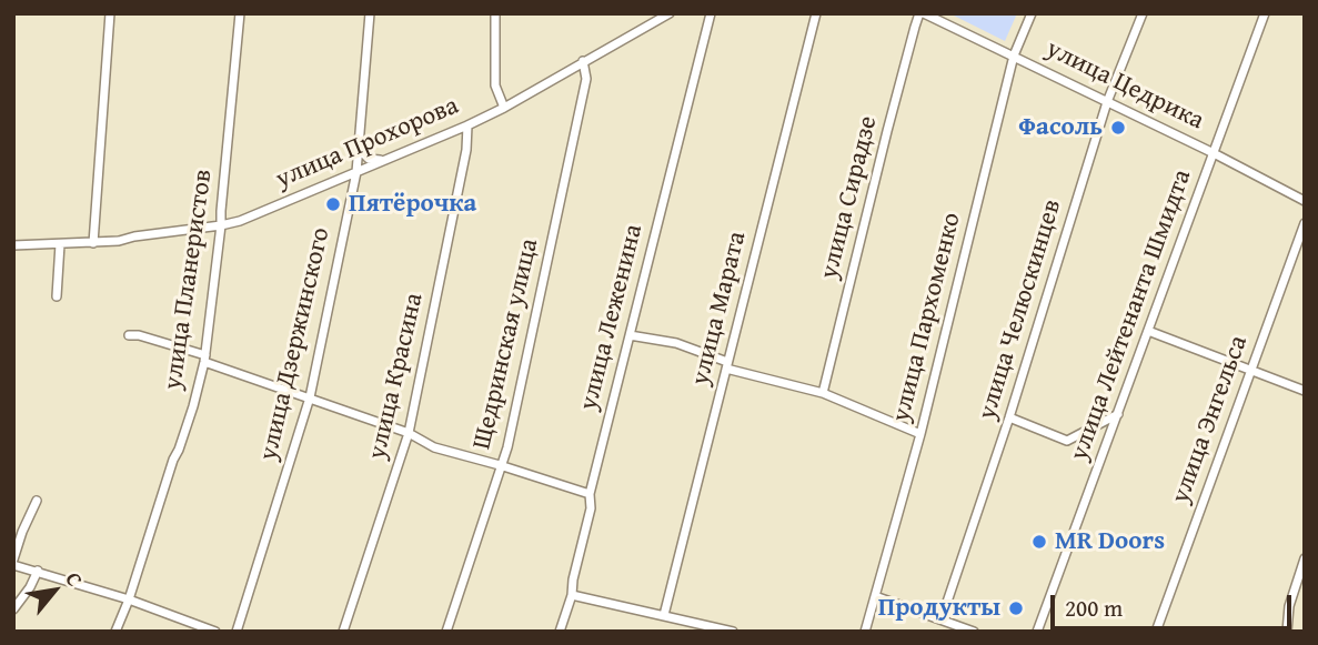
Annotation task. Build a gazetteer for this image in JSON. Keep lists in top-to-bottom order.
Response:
{
  "streets": {
    "street": [
      "улица Цедрика",
      "улица Прохорова",
      "улица Сирадзе",
      "улица Планеристов",
      "улица Марата",
      "улица Челюскинцев",
      "улица Лейтенанта Шмидта",
      "улица Леженина",
      "улица Пархоменко",
      "улица Дзержинского",
      "Щедринская улица",
      "улица Красина",
      "улица Энгельса"
    ]
  },
  "crossings": [
    ["улица Цедрика", "улица Сирадзе"],
    ["улица Цедрика", "улица Челюскинцев"],
    ["улица Цедрика", "улица Лейтенанта Шмидта"],
    ["улица Цедрика", "улица Пархоменко"],
    ["улица Прохорова", "улица Планеристов"],
    ["улица Прохорова", "улица Дзержинского"],
    ["улица Прохорова", "Щедринская улица"],
    ["улица Прохорова", "улица Красина"]
  ],
  "places": [
    "Фасоль",
    "Пятёрочка",
    "MR Doors",
    "Продукты"
  ],
  "scale_bar": "200 m",
  "north": "top right"
}
